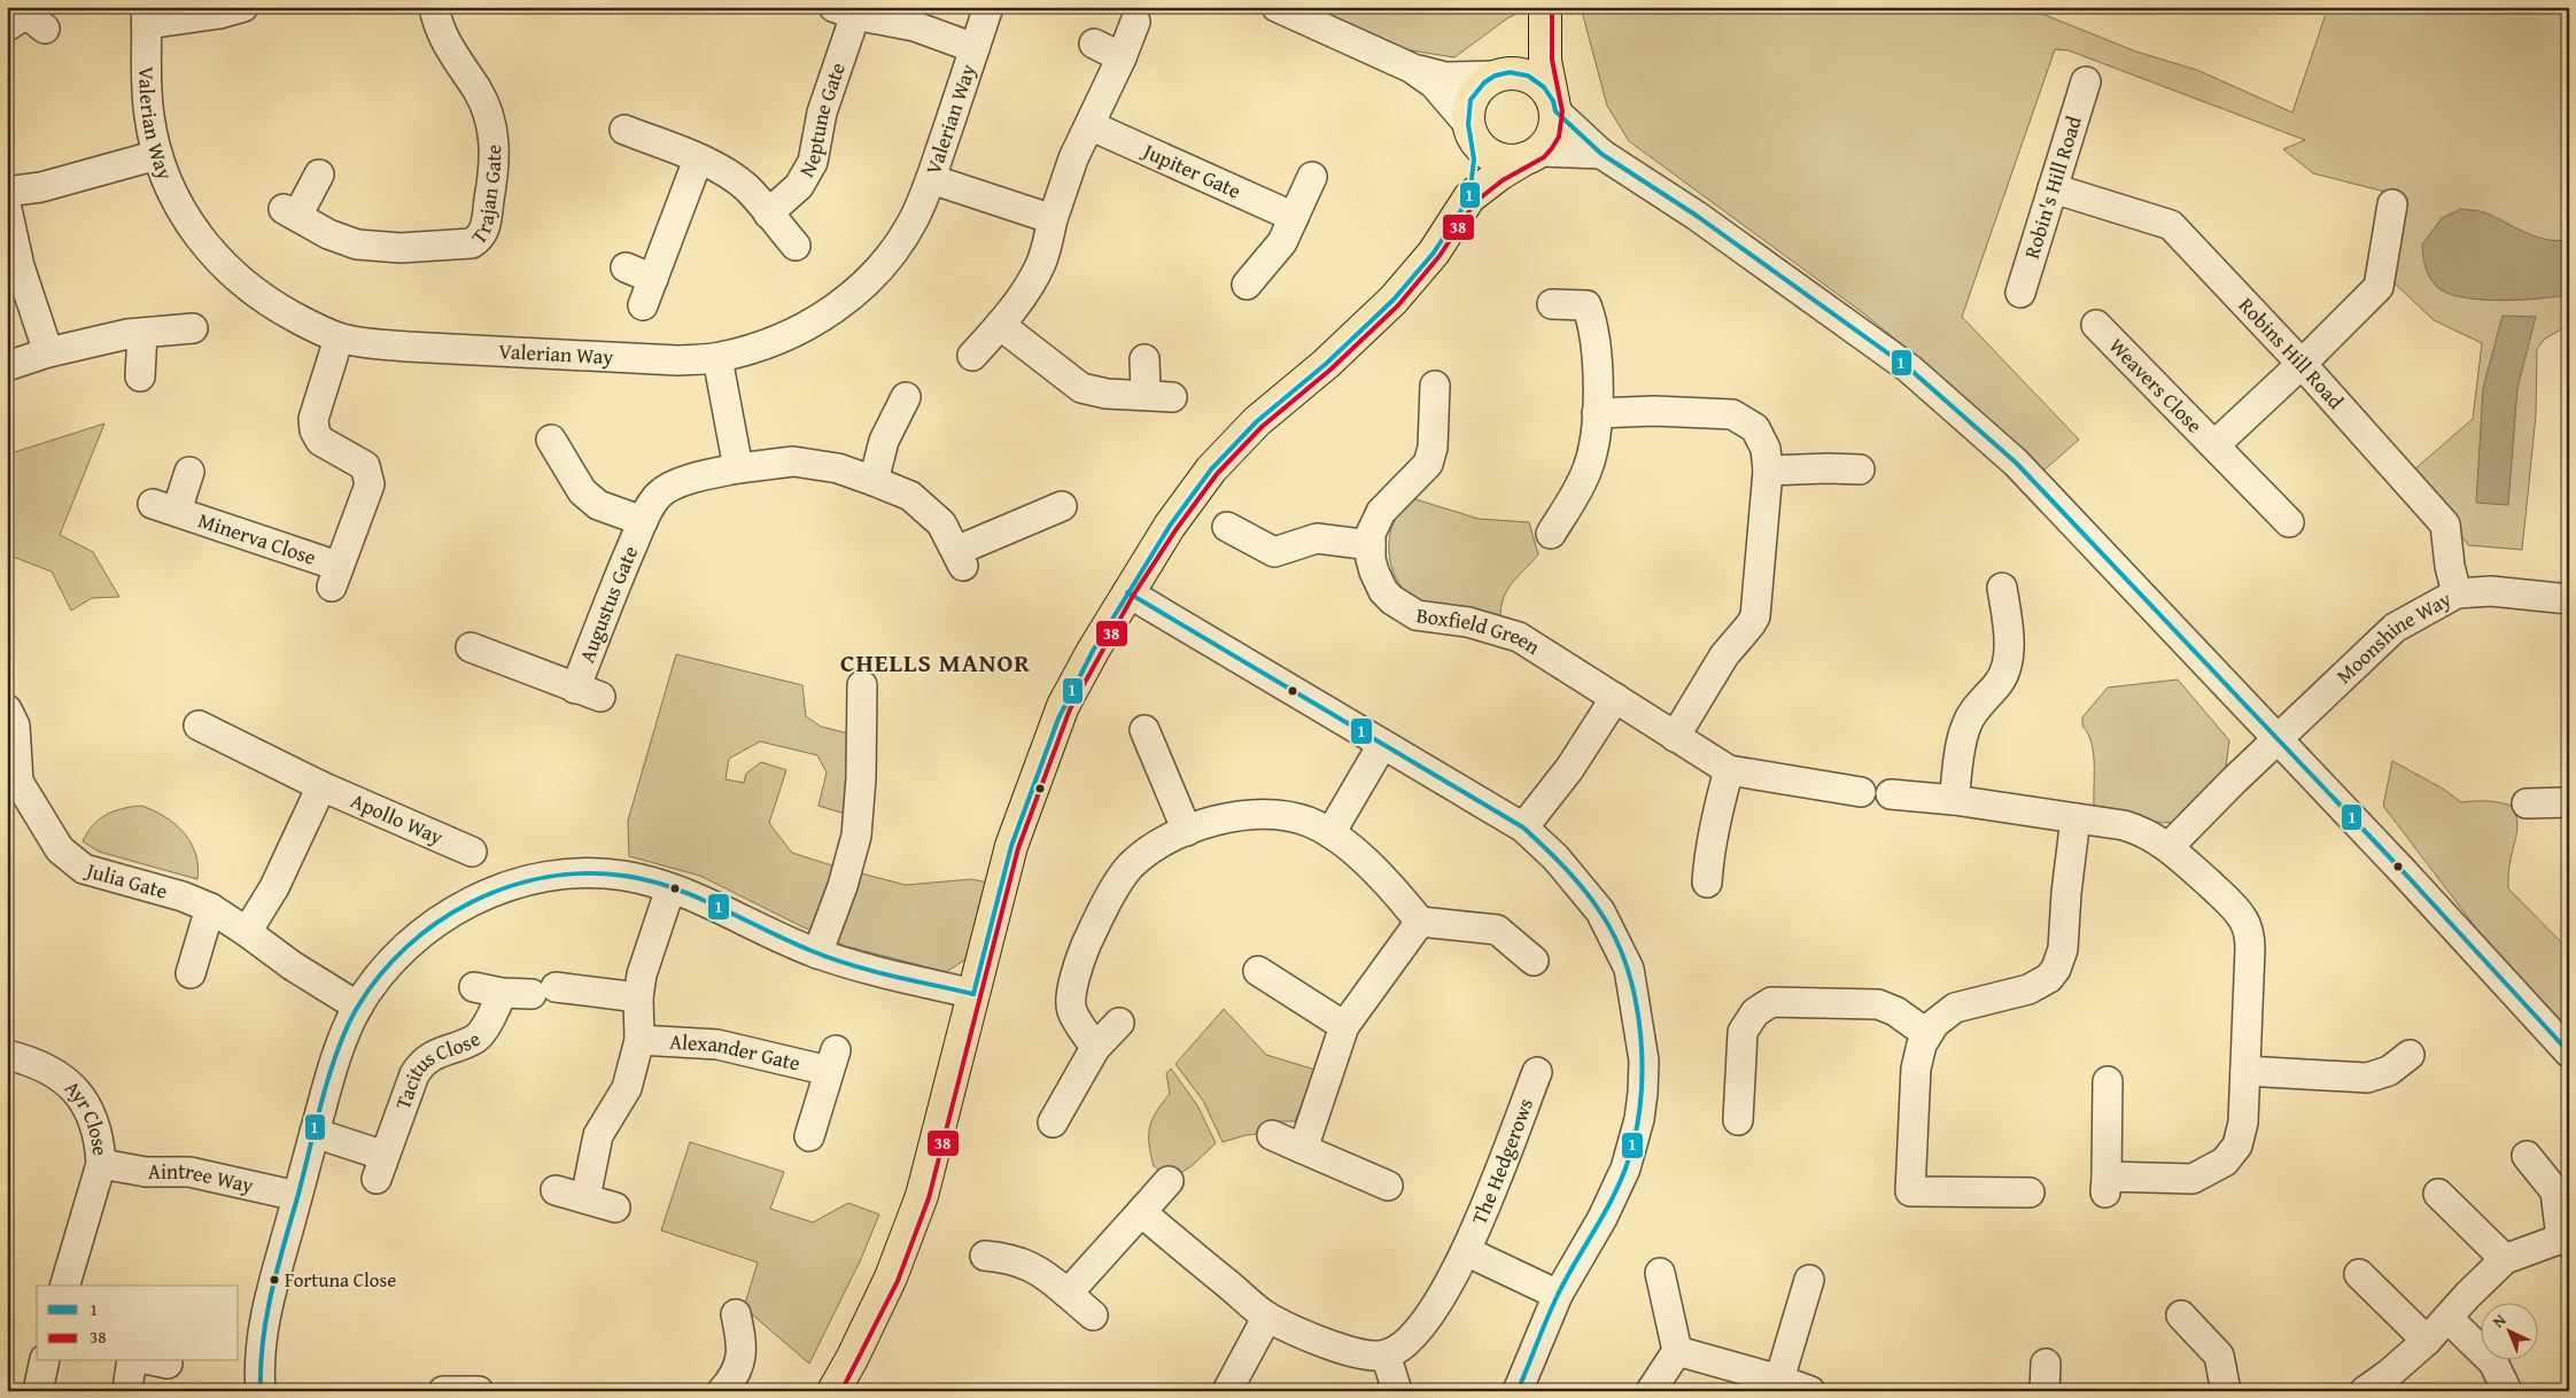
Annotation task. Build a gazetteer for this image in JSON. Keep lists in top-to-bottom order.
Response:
{
  "streets": {
    "street": [
      "Valerian Way",
      "Neptune Gate",
      "Jupiter Gate",
      "Robin's Hill Road",
      "Trajan Gate",
      "Robins Hill Road",
      "Weavers Close",
      "Minerva Close",
      "Augustus Gate",
      "Boxfield Green",
      "Moonshine Way",
      "Apollo Way",
      "Julia Gate",
      "Alexander Gate",
      "Tacitus Close",
      "Ayr Close",
      "The Hedgerows",
      "Aintree Way"
    ]
  },
  "crossings": [
    ["Valerian Way", "Neptune Gate"],
    ["Valerian Way", "Minerva Close"],
    ["Robin's Hill Road", "Robins Hill Road"],
    ["Robins Hill Road", "Weavers Close"],
    ["Robins Hill Road", "Moonshine Way"],
    ["Ayr Close", "Aintree Way"]
  ],
  "districts": ["CHELLS MANOR"],
  "places": ["Fortuna Close"],
  "lines": ["transit line 38", "transit line 1"],
  "legend": ["1", "38"],
  "north": "top left"
}
